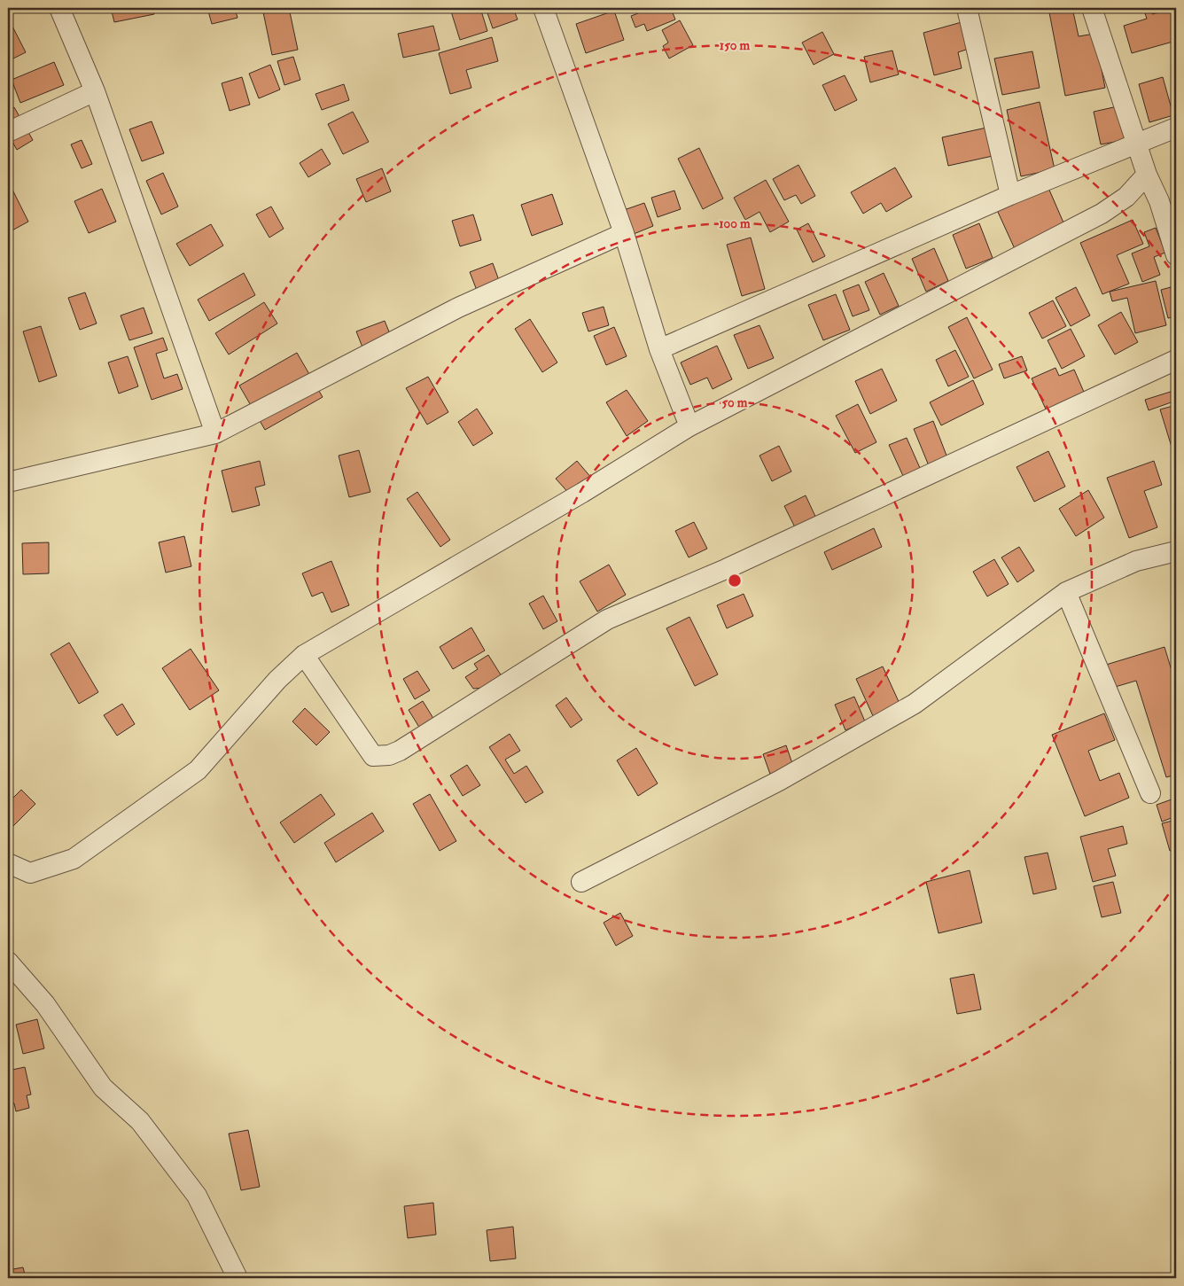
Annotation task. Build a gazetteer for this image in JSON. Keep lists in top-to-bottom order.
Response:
{
  "rings": ["150 m", "100 m", "50 m"]
}
